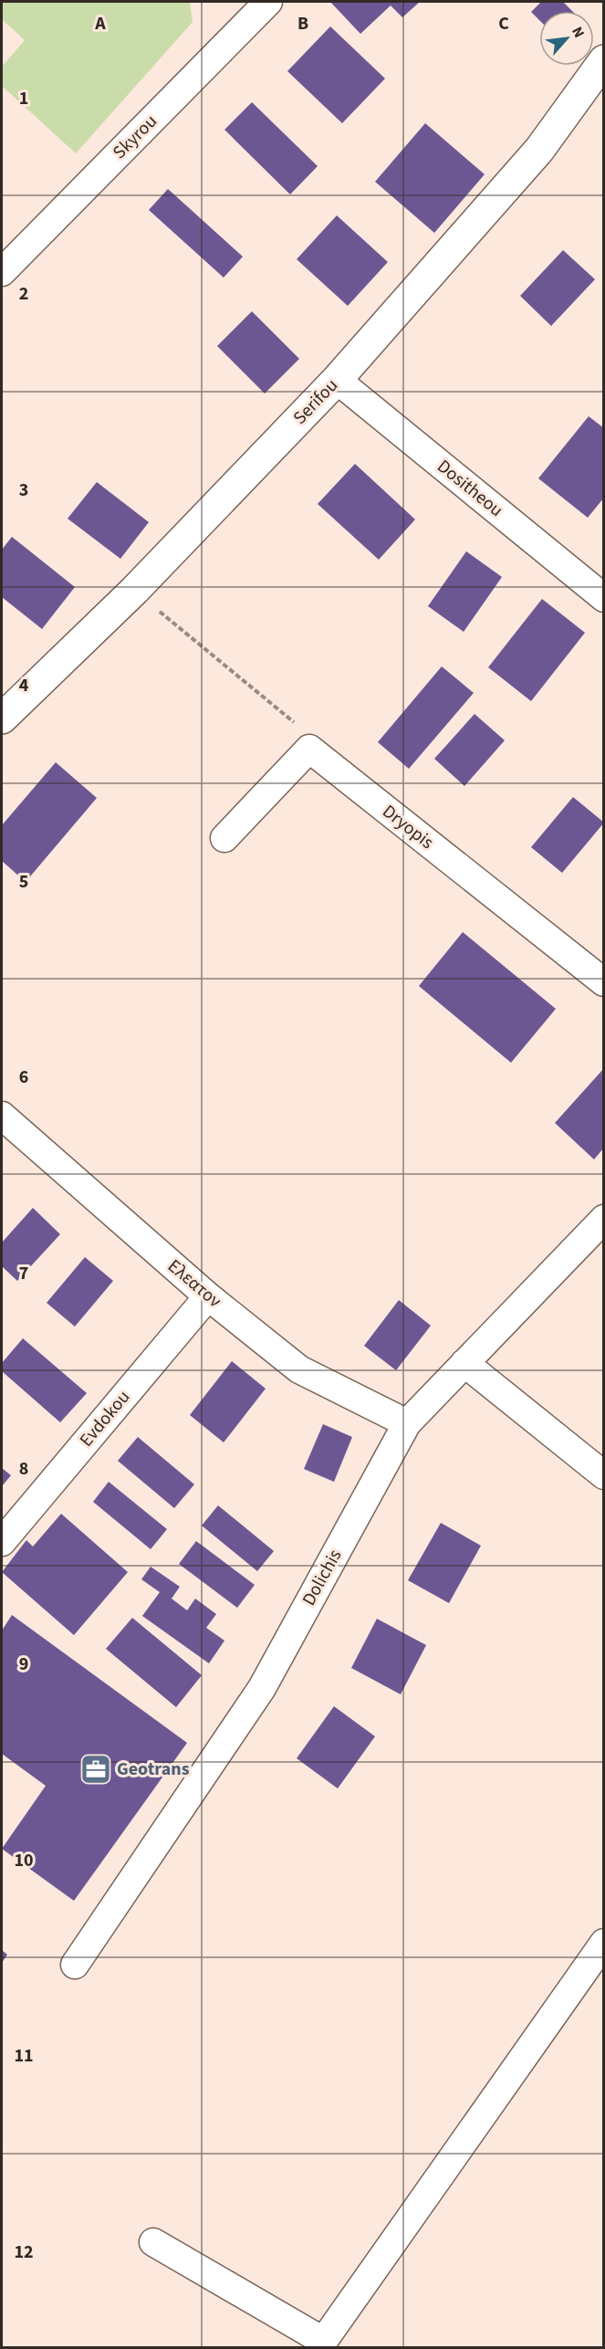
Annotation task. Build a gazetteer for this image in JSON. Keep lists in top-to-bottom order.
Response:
{
  "streets": {
    "street": [
      "Skyrou",
      "Serifou",
      "Dositheou",
      "Dryopis",
      "Ελεατον",
      "Evdokou",
      "Dolichis"
    ]
  },
  "crossings": [
    ["Serifou", "Dositheou"],
    ["Ελεατον", "Evdokou"],
    ["Ελεατον", "Dolichis"]
  ],
  "places": {
    "office": ["Geotrans"]
  },
  "north": "top right",
  "grid": {
    "columns": ["A", "B", "C"],
    "rows": [
      "1",
      "2",
      "3",
      "4",
      "5",
      "6",
      "7",
      "8",
      "9",
      "10",
      "11",
      "12"
    ]
  }
}
